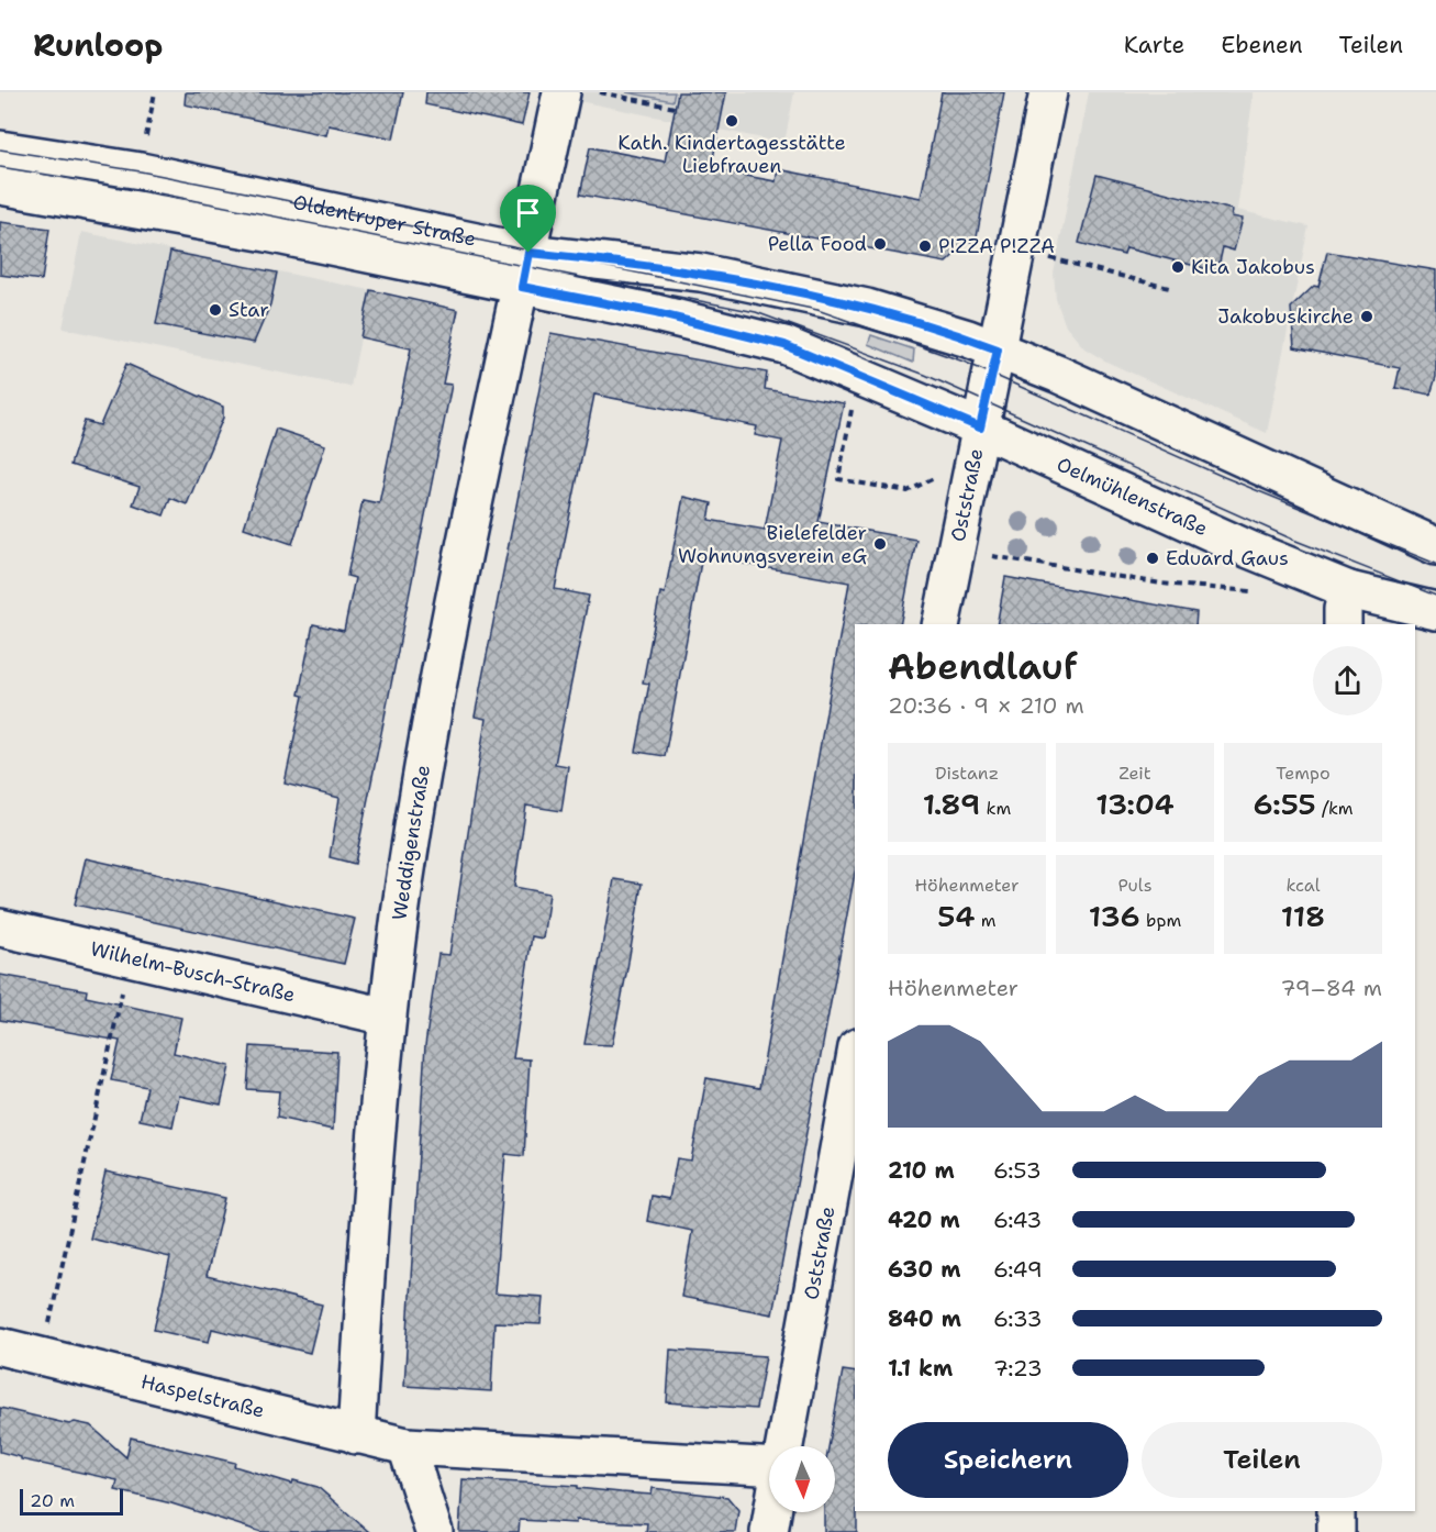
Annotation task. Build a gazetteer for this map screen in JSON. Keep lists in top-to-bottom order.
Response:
{
  "streets": {
    "street": [
      "Oldentruper Straße",
      "Oststraße",
      "Oelmühlenstraße",
      "Weddigenstraße",
      "Wilhelm-Busch-Straße",
      "Haspelstraße"
    ]
  },
  "crossings": [
    ["Oldentruper Straße", "Oststraße"],
    ["Oldentruper Straße", "Oelmühlenstraße"],
    ["Oldentruper Straße", "Weddigenstraße"],
    ["Oststraße", "Oelmühlenstraße"],
    ["Weddigenstraße", "Wilhelm-Busch-Straße"],
    ["Weddigenstraße", "Haspelstraße"]
  ],
  "places": [
    "Kath. Kindertagesstätte Liebfrauen",
    "Pella Food",
    "P!ZZA P!ZZA",
    "Kita Jakobus",
    "Star",
    "Jakobuskirche",
    "Bielefelder Wohnungsverein eG",
    "Eduard Gaus"
  ],
  "scale_bar": "20 m",
  "north": "bottom",
  "page": {
    "header": "Runloop",
    "nav": ["Karte", "Ebenen", "Teilen"],
    "heading": ["Abendlauf", "20:36 · 9 × 210 m"],
    "stats": [
      ["Distanz", "1.89 km"],
      ["Zeit", "13:04"],
      ["Tempo", "6:55 /km"],
      ["Höhenmeter", "54 m"],
      ["Puls", "136 bpm"],
      ["kcal", "118"]
    ],
    "chart": ["Höhenmeter", "79–84 m"],
    "list": [
      {
        "name": "210 m",
        "note": "6:53"
      },
      {
        "name": "420 m",
        "note": "6:43"
      },
      {
        "name": "630 m",
        "note": "6:49"
      },
      {
        "name": "840 m",
        "note": "6:33"
      },
      {
        "name": "1.1 km",
        "note": "7:23"
      }
    ],
    "buttons": ["Speichern", "Teilen"],
    "scale": "20 m"
  }
}
